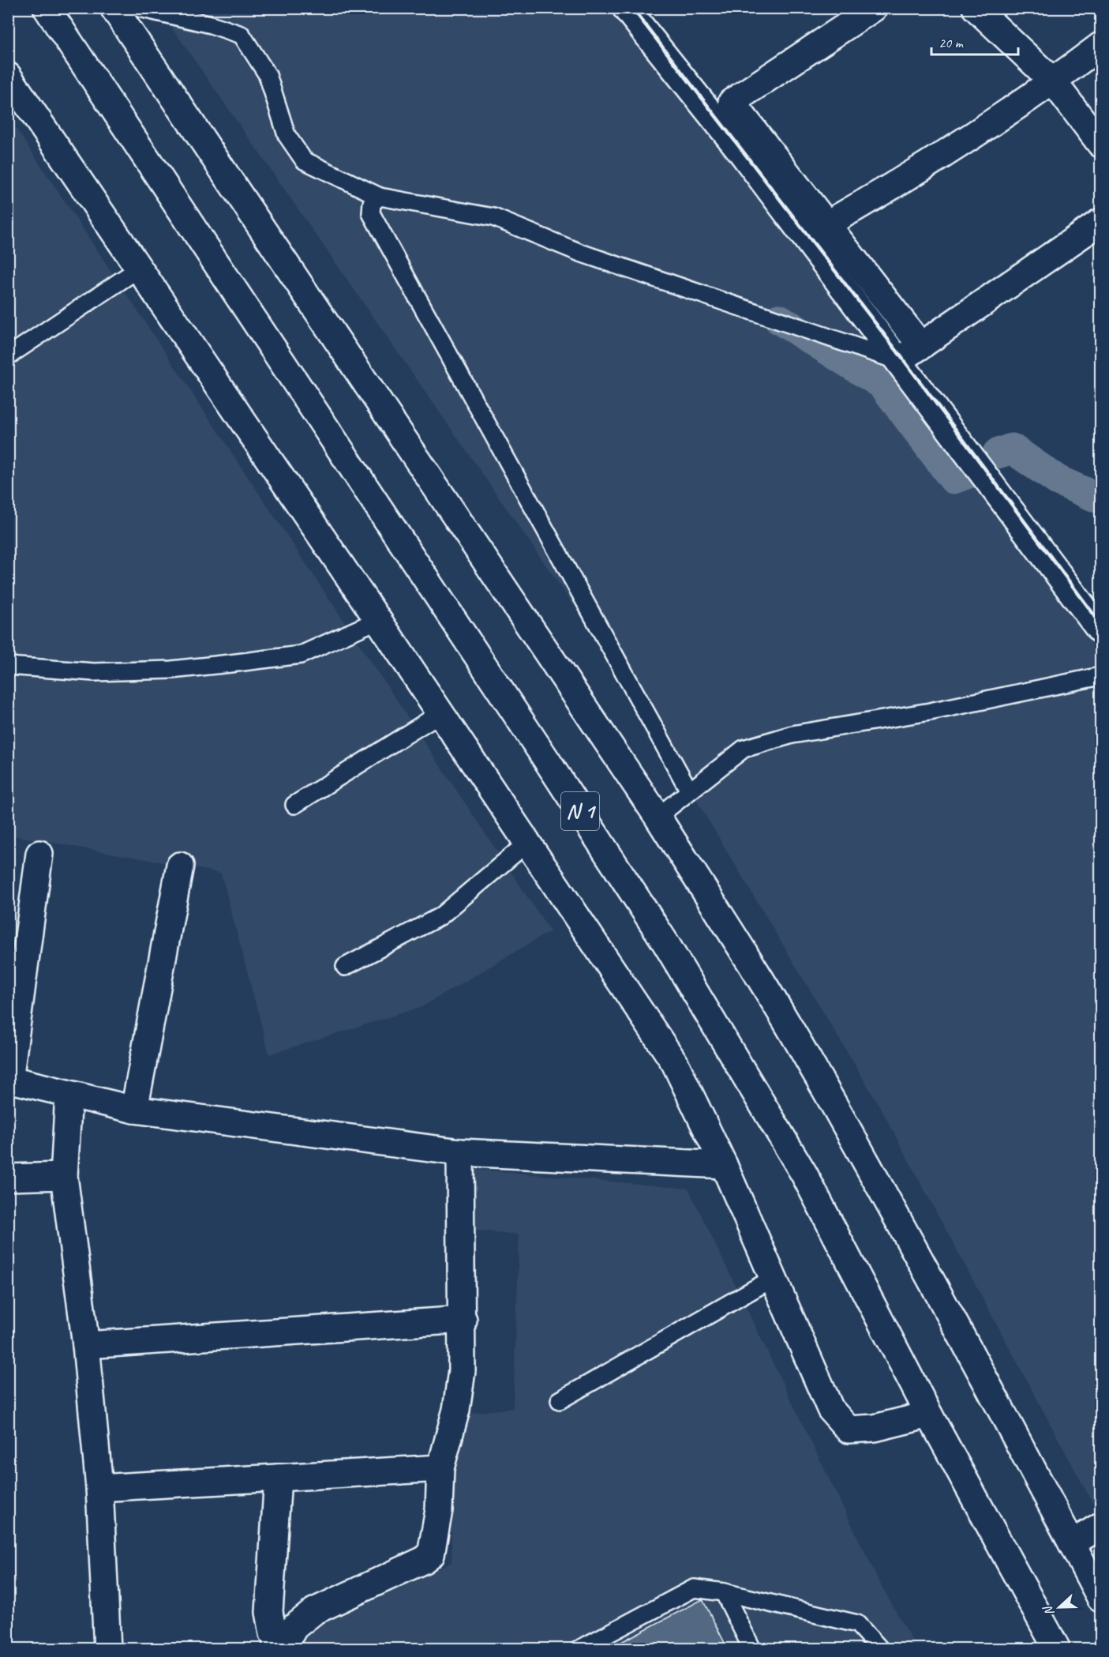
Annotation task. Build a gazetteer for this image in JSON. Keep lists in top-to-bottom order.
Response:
{
  "streets": {
    "main road": ["N 1"]
  },
  "scale_bar": "20 m",
  "north": "left"
}
